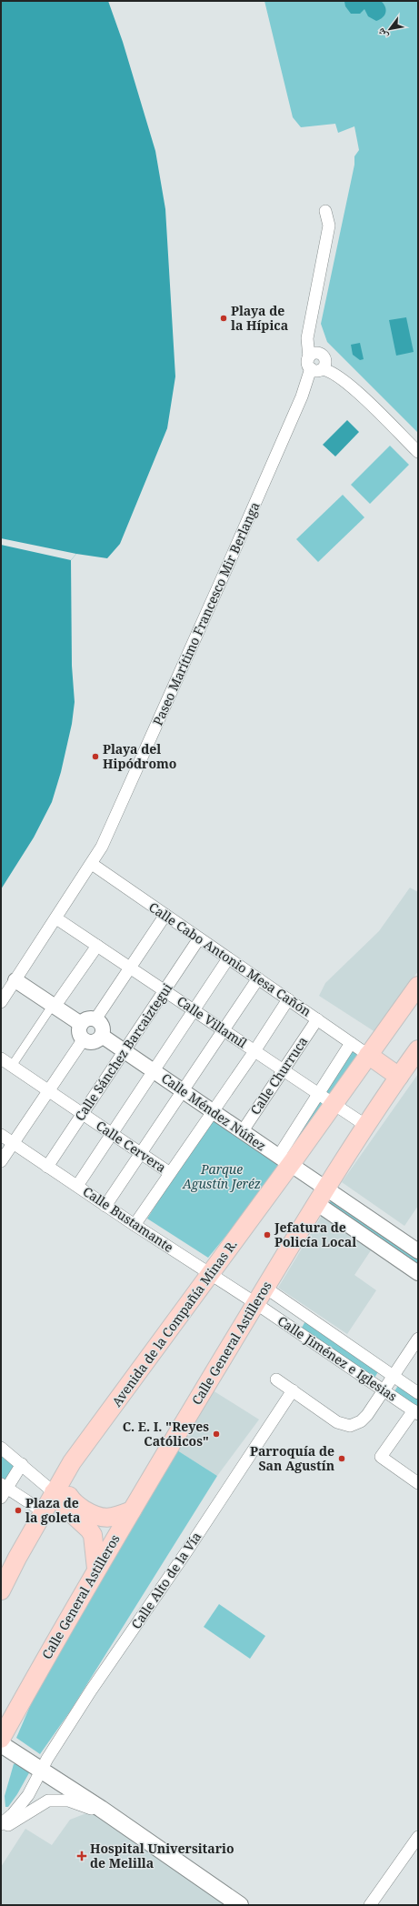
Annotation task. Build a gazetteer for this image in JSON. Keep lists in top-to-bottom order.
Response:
{
  "streets": {
    "main road": ["Avenida de la Compañía Minas R.", "Calle General Astilleros"],
    "street": [
      "Paseo Marítimo Francesco Mir Berlanga",
      "Calle Cabo Antonio Mesa Cañón",
      "Calle Villamíl",
      "Calle Sánchez Barcaiztegui",
      "Calle Churruca",
      "Calle Méndez Núñez",
      "Calle Cervera",
      "Calle Bustamante",
      "Calle Jiménez e Iglesias",
      "Calle Alto de la Vía"
    ]
  },
  "crossings": [
    ["Paseo Marítimo Francesco Mir Berlanga", "Calle Cabo Antonio Mesa Cañón"],
    ["Paseo Marítimo Francesco Mir Berlanga", "Calle Villamíl"],
    ["Calle Cabo Antonio Mesa Cañón", "Calle Sánchez Barcaiztegui"],
    ["Calle Cabo Antonio Mesa Cañón", "Calle Churruca"],
    ["Calle Cabo Antonio Mesa Cañón", "Avenida de la Compañía Minas R."],
    ["Calle Villamíl", "Calle Sánchez Barcaiztegui"],
    ["Calle Villamíl", "Calle Churruca"],
    ["Calle Villamíl", "Avenida de la Compañía Minas R."],
    ["Calle Villamíl", "Calle General Astilleros"],
    ["Calle Sánchez Barcaiztegui", "Calle Méndez Núñez"],
    ["Calle Sánchez Barcaiztegui", "Calle Cervera"],
    ["Calle Sánchez Barcaiztegui", "Calle Bustamante"],
    ["Calle Churruca", "Calle Méndez Núñez"],
    ["Calle Méndez Núñez", "Avenida de la Compañía Minas R."],
    ["Calle Méndez Núñez", "Calle General Astilleros"],
    ["Calle Bustamante", "Avenida de la Compañía Minas R."],
    ["Calle Bustamante", "Calle General Astilleros"],
    ["Calle Bustamante", "Calle Jiménez e Iglesias"],
    ["Calle General Astilleros", "Calle Jiménez e Iglesias"]
  ],
  "parks": ["Parque Agustín Jeréz"],
  "places": {
    "other": [
      "Playa de la Hípica",
      "Playa del Hipódromo",
      "Jefatura de Policía Local",
      "C. E. I. \"Reyes Católicos\"",
      "Parroquía de San Agustín",
      "Plaza de la goleta"
    ],
    "health": ["Hospital Universitario de Melilla"]
  },
  "north": "bottom left"
}
